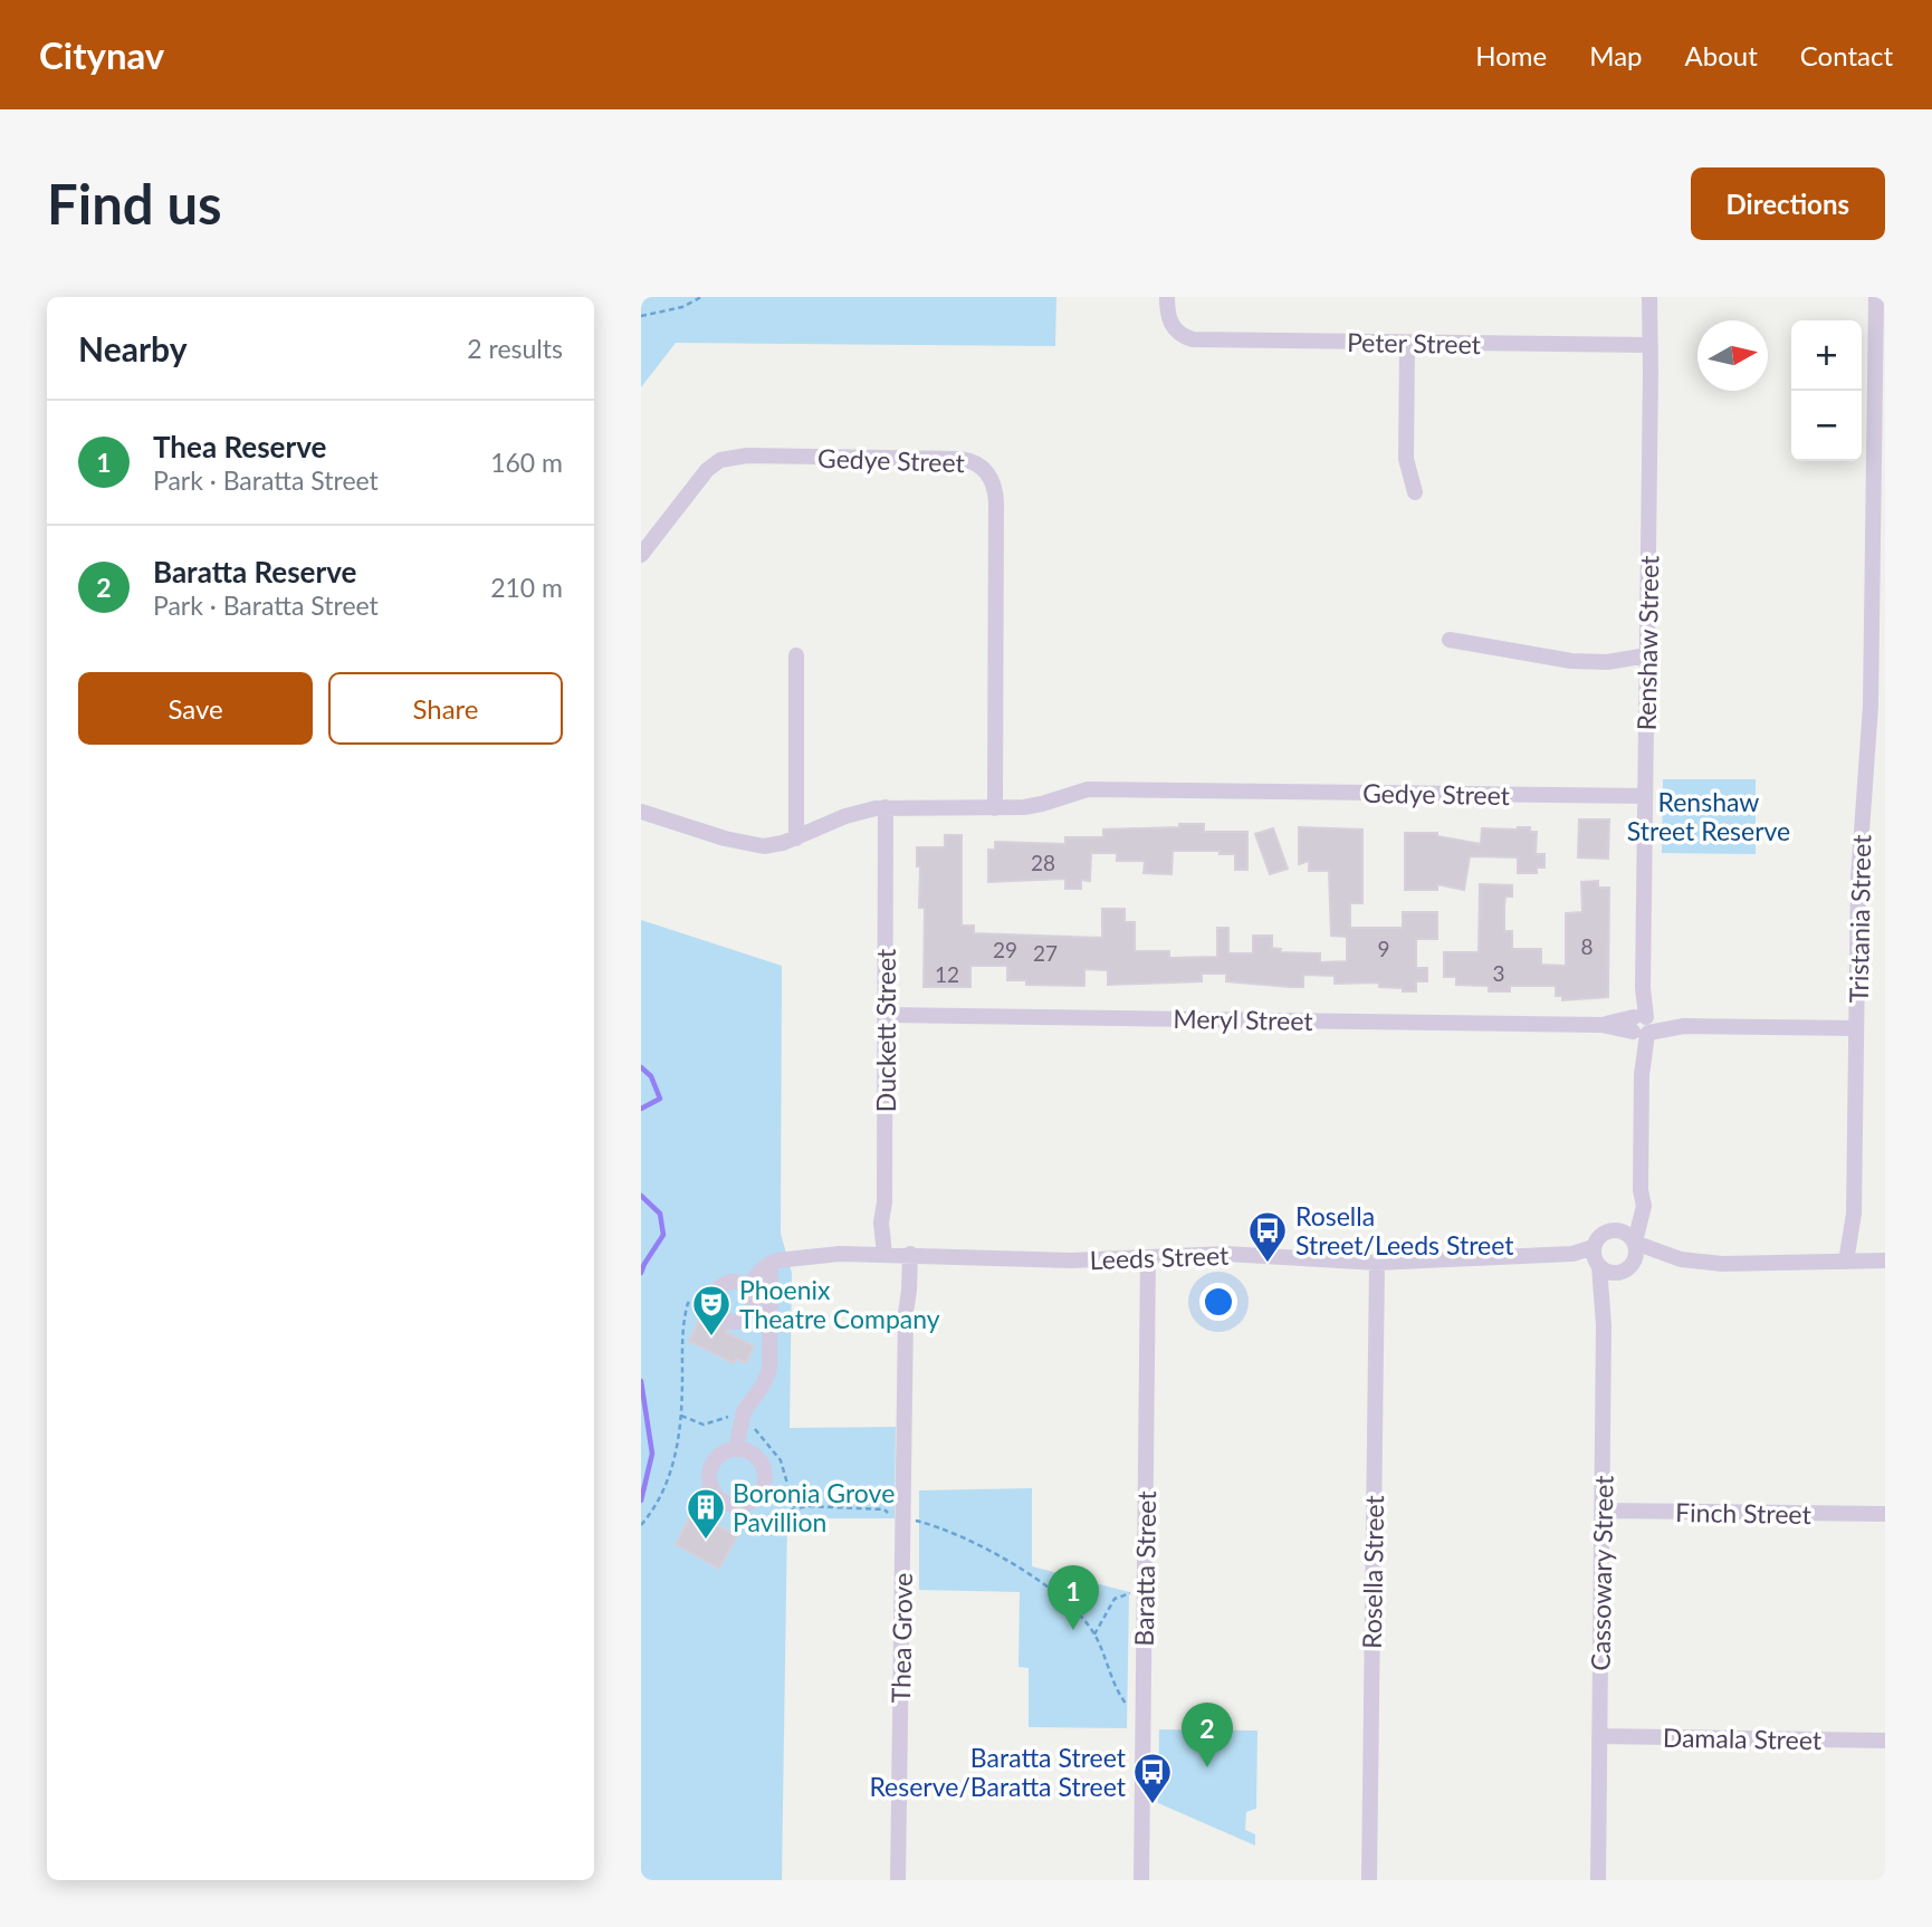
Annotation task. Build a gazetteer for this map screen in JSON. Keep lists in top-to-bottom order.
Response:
{
  "streets": {
    "street": [
      "Peter Street",
      "Gedye Street",
      "Renshaw Street",
      "Tristania Street",
      "Meryl Street",
      "Duckett Street",
      "Leeds Street",
      "Finch Street",
      "Baratta Street",
      "Rosella Street",
      "Cassowary Street",
      "Thea Grove",
      "Damala Street"
    ]
  },
  "crossings": [
    ["Peter Street", "Renshaw Street"],
    ["Gedye Street", "Renshaw Street"],
    ["Gedye Street", "Duckett Street"],
    ["Renshaw Street", "Meryl Street"],
    ["Renshaw Street", "Leeds Street"],
    ["Renshaw Street", "Cassowary Street"],
    ["Meryl Street", "Duckett Street"],
    ["Duckett Street", "Leeds Street"],
    ["Leeds Street", "Baratta Street"],
    ["Leeds Street", "Rosella Street"],
    ["Leeds Street", "Cassowary Street"],
    ["Leeds Street", "Thea Grove"],
    ["Finch Street", "Cassowary Street"],
    ["Cassowary Street", "Damala Street"]
  ],
  "parks": ["Renshaw Street Reserve"],
  "places": {
    "bus stop": ["Rosella Street/Leeds Street", "Baratta Street Reserve/Baratta Street"],
    "theatre": ["Phoenix Theatre Company"],
    "building": ["Boronia Grove Pavillion"]
  },
  "house_numbers": [
    "28",
    "8",
    "9",
    "29",
    "27",
    "3",
    "12"
  ],
  "north": "right",
  "page": {
    "header": "Citynav",
    "nav": [
      "Home",
      "Map",
      "About",
      "Contact"
    ],
    "buttons": [
      "Directions",
      ["Save", "Share"]
    ],
    "title": "Find us",
    "heading": ["Nearby", "2 results"],
    "map_buttons": ["+", "−"],
    "list": [
      {
        "mark": "1",
        "name": "Thea Reserve",
        "note": "Park · Baratta Street",
        "value": "160 m"
      },
      {
        "mark": "2",
        "name": "Baratta Reserve",
        "note": "Park · Baratta Street",
        "value": "210 m"
      }
    ],
    "pins": ["1", "2"]
  }
}
